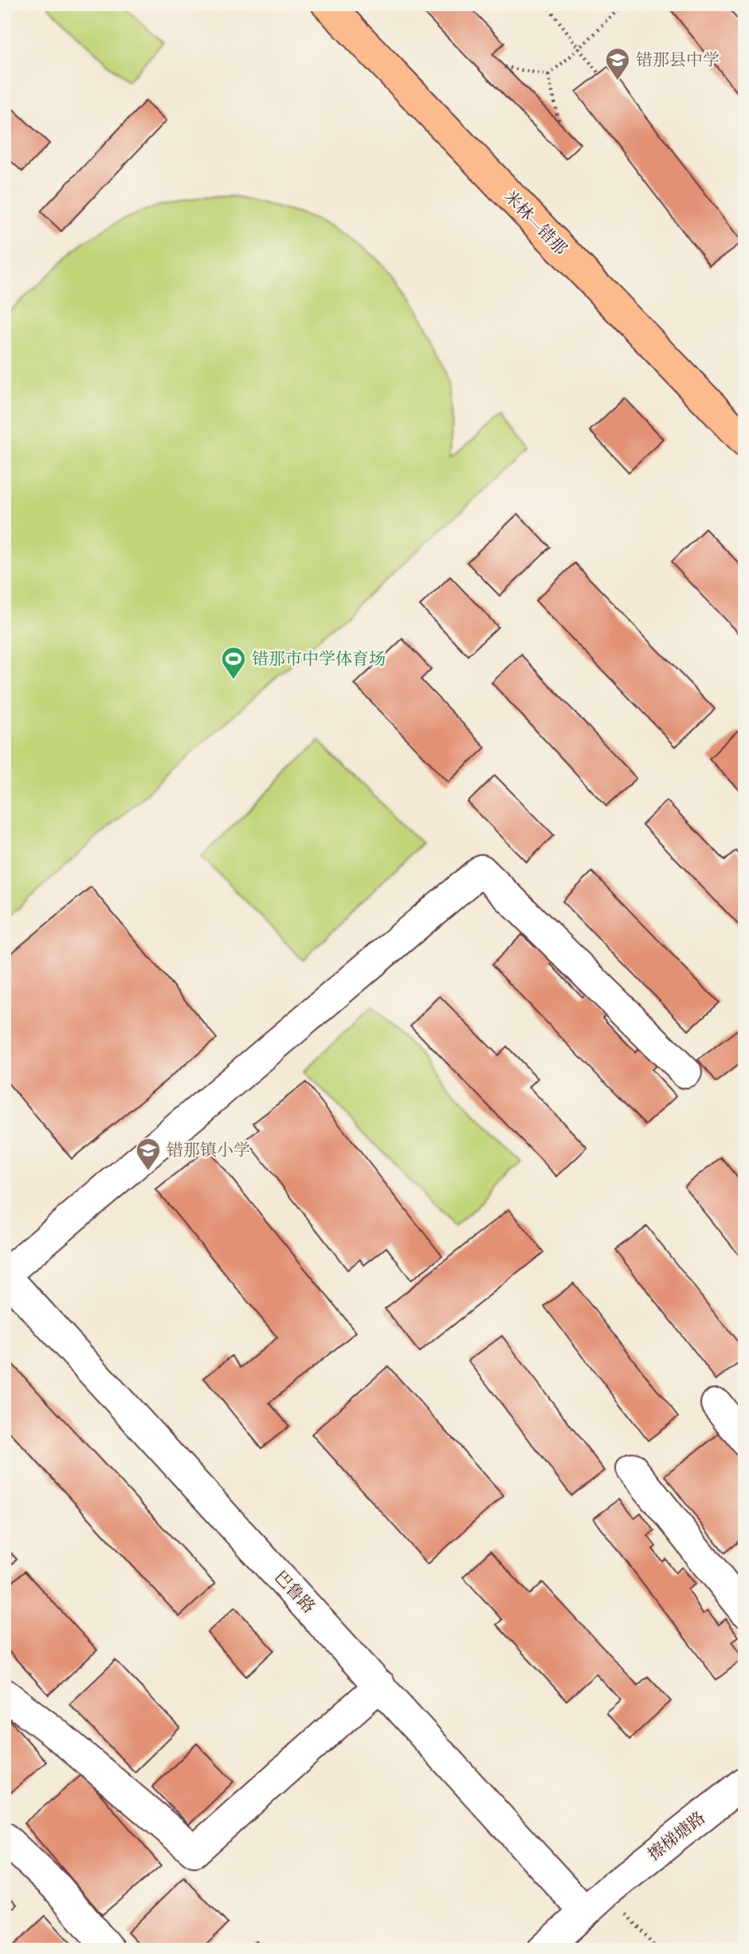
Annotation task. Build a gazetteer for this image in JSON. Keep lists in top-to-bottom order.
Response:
{
  "streets": {
    "highway": ["米林—错那"],
    "street": ["巴鲁路", "擦梯塘路"]
  },
  "crossings": [
    ["巴鲁路", "擦梯塘路"]
  ],
  "places": {
    "school or university": ["错那县中学", "错那镇小学"],
    "sports": ["错那市中学体育场"]
  }
}
